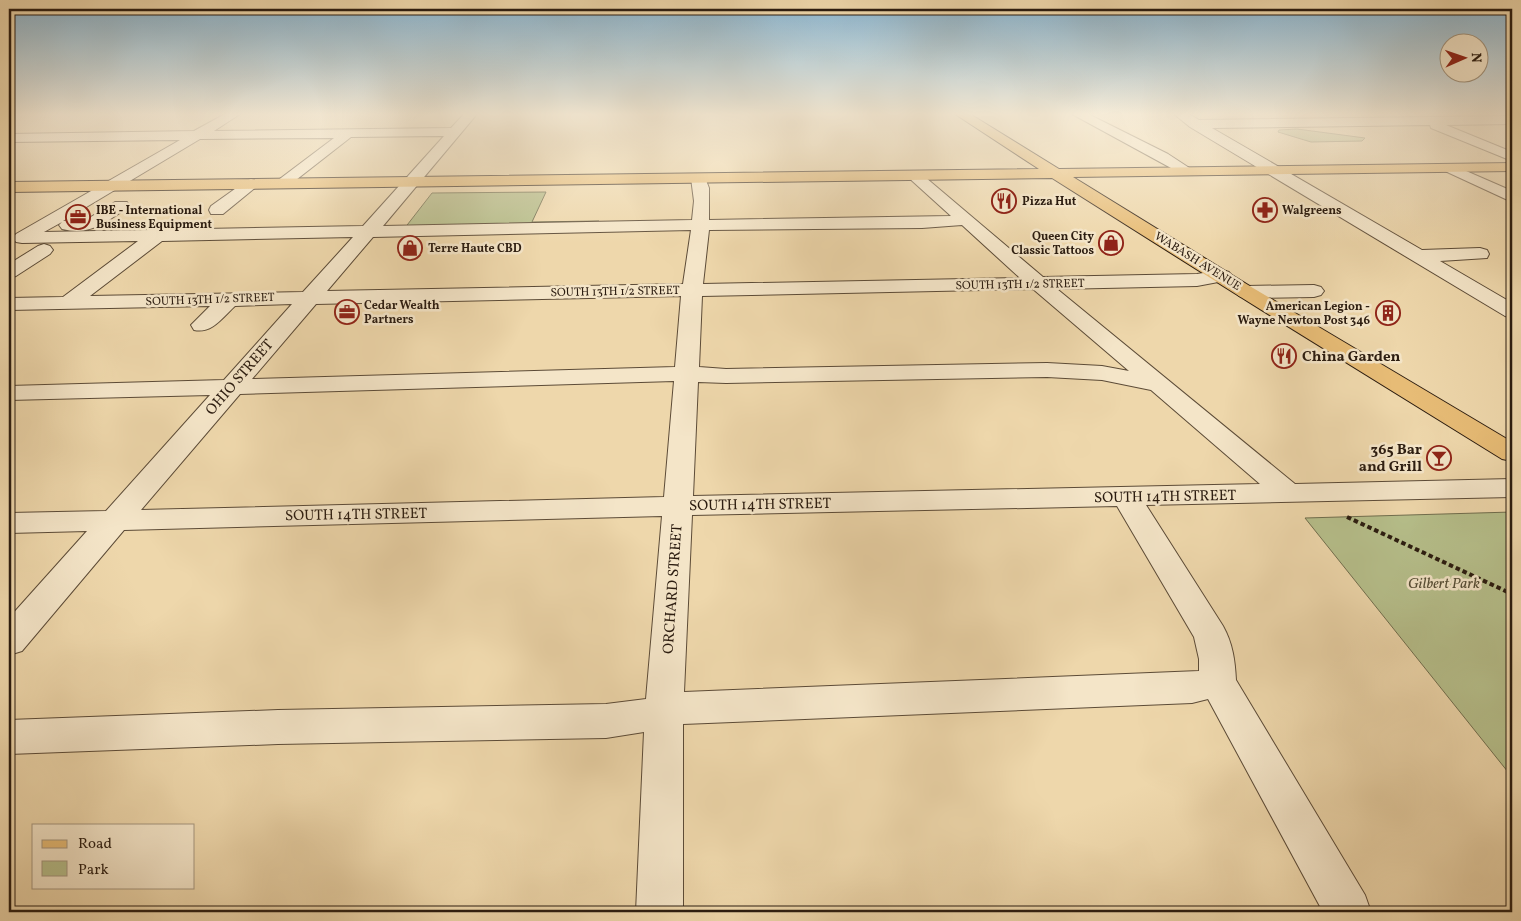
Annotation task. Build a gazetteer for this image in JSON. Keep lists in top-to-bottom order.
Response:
{
  "streets": {
    "main road": ["WABASH AVENUE"],
    "street": [
      "SOUTH 13TH 1/2 STREET",
      "OHIO STREET",
      "SOUTH 14TH STREET",
      "ORCHARD STREET"
    ]
  },
  "crossings": [
    ["WABASH AVENUE", "SOUTH 13TH 1/2 STREET"],
    ["SOUTH 13TH 1/2 STREET", "OHIO STREET"],
    ["SOUTH 13TH 1/2 STREET", "ORCHARD STREET"],
    ["OHIO STREET", "SOUTH 14TH STREET"],
    ["SOUTH 14TH STREET", "ORCHARD STREET"]
  ],
  "parks": ["Gilbert Park"],
  "places": {
    "restaurant": ["Pizza Hut", "China Garden"],
    "pharmacy": ["Walgreens"],
    "office": ["IBE - International Business Equipment", "Cedar Wealth Partners"],
    "shop": ["Queen City Classic Tattoos", "Terre Haute CBD"],
    "building": ["American Legion - Wayne Newton Post 346"],
    "bar": ["365 Bar and Grill"]
  },
  "legend": ["Road", "Park"],
  "north": "right"
}
